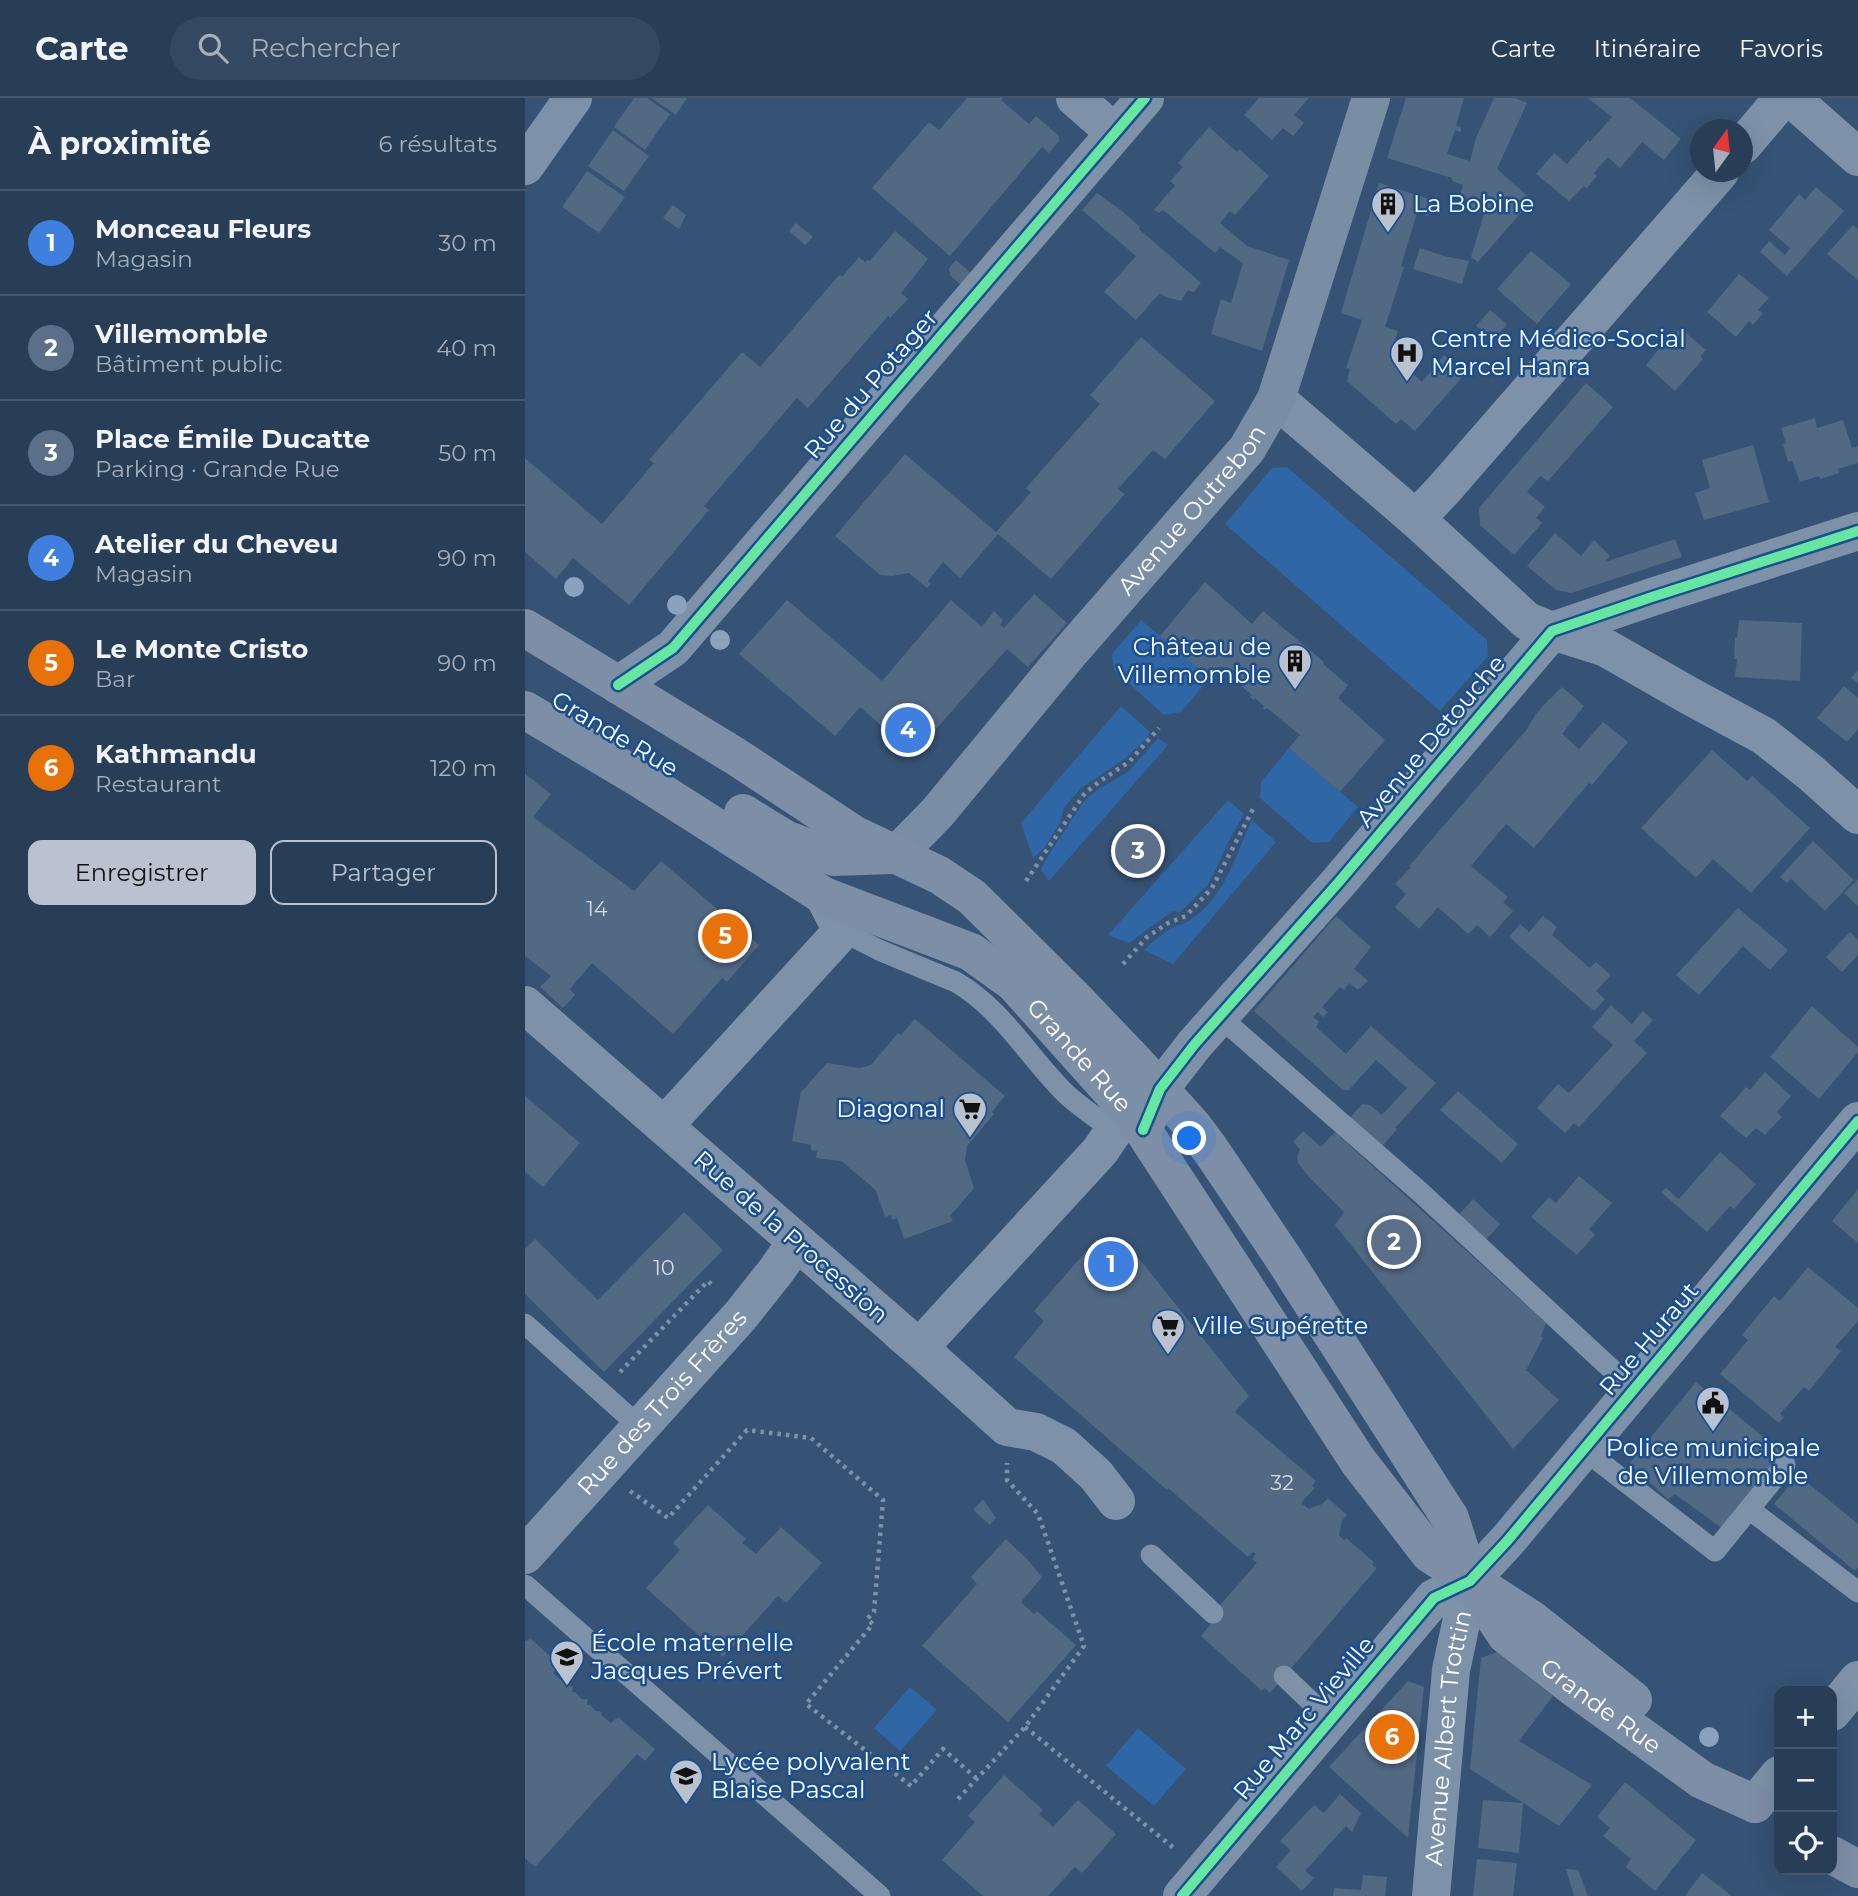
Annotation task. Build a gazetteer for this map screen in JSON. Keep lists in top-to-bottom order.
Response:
{
  "streets": {
    "main road": ["Avenue Outrebon", "Grande Rue"],
    "street": [
      "Rue du Potager",
      "Avenue Detouche",
      "Rue de la Procession",
      "Rue Huraut",
      "Rue des Trois Frères",
      "Rue Marc Vieville",
      "Avenue Albert Trottin"
    ]
  },
  "crossings": [
    ["Rue du Potager", "Grande Rue"],
    ["Avenue Outrebon", "Grande Rue"],
    ["Grande Rue", "Avenue Detouche"],
    ["Grande Rue", "Rue Huraut"],
    ["Grande Rue", "Rue Marc Vieville"],
    ["Grande Rue", "Avenue Albert Trottin"],
    ["Rue de la Procession", "Rue des Trois Frères"],
    ["Rue Huraut", "Rue Marc Vieville"],
    ["Rue Huraut", "Avenue Albert Trottin"],
    ["Rue Marc Vieville", "Avenue Albert Trottin"]
  ],
  "places": {
    "building": ["La Bobine", "Château de Villemomble"],
    "hospital": ["Centre Médico-Social Marcel Hanra"],
    "supermarket": ["Diagonal", "Ville Supérette"],
    "public building": ["Police municipale de Villemomble"],
    "school or university": ["École maternelle Jacques Prévert", "Lycée polyvalent Blaise Pascal"]
  },
  "house_numbers": ["14", "10", "32"],
  "north": "top",
  "page": {
    "header": "Carte",
    "search": "Rechercher",
    "nav": ["Carte", "Itinéraire", "Favoris"],
    "heading": ["À proximité", "6 résultats"],
    "list": [
      {
        "mark": "1",
        "name": "Monceau Fleurs",
        "note": "Magasin",
        "value": "30 m"
      },
      {
        "mark": "2",
        "name": "Villemomble",
        "note": "Bâtiment public",
        "value": "40 m"
      },
      {
        "mark": "3",
        "name": "Place Émile Ducatte",
        "note": "Parking · Grande Rue",
        "value": "50 m"
      },
      {
        "mark": "4",
        "name": "Atelier du Cheveu",
        "note": "Magasin",
        "value": "90 m"
      },
      {
        "mark": "5",
        "name": "Le Monte Cristo",
        "note": "Bar",
        "value": "90 m"
      },
      {
        "mark": "6",
        "name": "Kathmandu",
        "note": "Restaurant",
        "value": "120 m"
      }
    ],
    "pins": [
      "4",
      "3",
      "5",
      "2",
      "1",
      "6"
    ],
    "buttons": ["Enregistrer", "Partager"],
    "map_buttons": ["+", "−"]
  }
}
